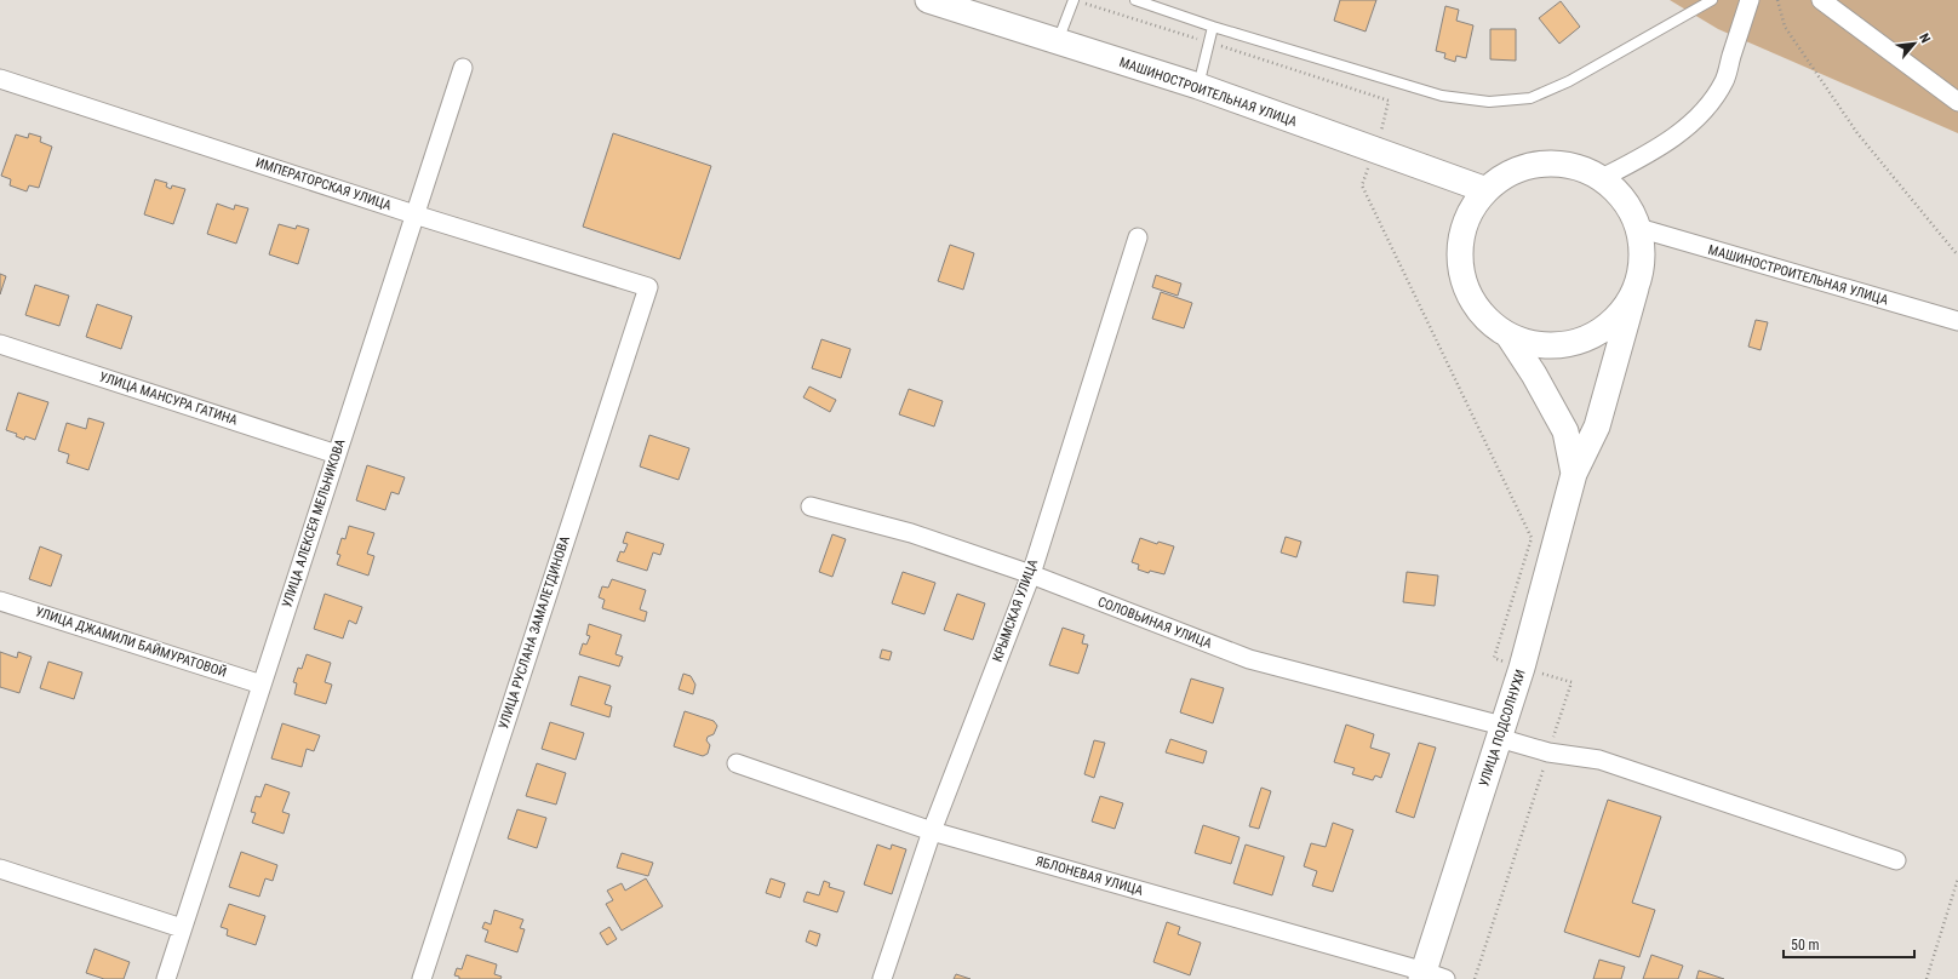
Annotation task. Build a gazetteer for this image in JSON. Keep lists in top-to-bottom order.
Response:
{
  "streets": {
    "street": [
      "МАШИНОСТРОИТЕЛЬНАЯ УЛИЦА",
      "ИМПЕРАТОРСКАЯ УЛИЦА",
      "УЛИЦА МАНСУРА ГАТИНА",
      "УЛИЦА АЛЕКСЕЯ МЕЛЬНИКОВА",
      "КРЫМСКАЯ УЛИЦА",
      "СОЛОВЬИНАЯ УЛИЦА",
      "УЛИЦА РУСЛАНА ЗАМАЛЕТДИНОВА",
      "УЛИЦА ДЖАМИЛИ БАЙМУРАТОВОЙ",
      "УЛИЦА ПОДСОЛНУХИ",
      "ЯБЛОНЕВАЯ УЛИЦА"
    ]
  },
  "crossings": [
    ["ИМПЕРАТОРСКАЯ УЛИЦА", "УЛИЦА АЛЕКСЕЯ МЕЛЬНИКОВА"],
    ["ИМПЕРАТОРСКАЯ УЛИЦА", "УЛИЦА РУСЛАНА ЗАМАЛЕТДИНОВА"],
    ["УЛИЦА МАНСУРА ГАТИНА", "УЛИЦА АЛЕКСЕЯ МЕЛЬНИКОВА"],
    ["УЛИЦА АЛЕКСЕЯ МЕЛЬНИКОВА", "УЛИЦА ДЖАМИЛИ БАЙМУРАТОВОЙ"],
    ["КРЫМСКАЯ УЛИЦА", "СОЛОВЬИНАЯ УЛИЦА"],
    ["КРЫМСКАЯ УЛИЦА", "ЯБЛОНЕВАЯ УЛИЦА"],
    ["СОЛОВЬИНАЯ УЛИЦА", "УЛИЦА ПОДСОЛНУХИ"],
    ["УЛИЦА ПОДСОЛНУХИ", "ЯБЛОНЕВАЯ УЛИЦА"]
  ],
  "scale_bar": "50 m",
  "north": "top right"
}
